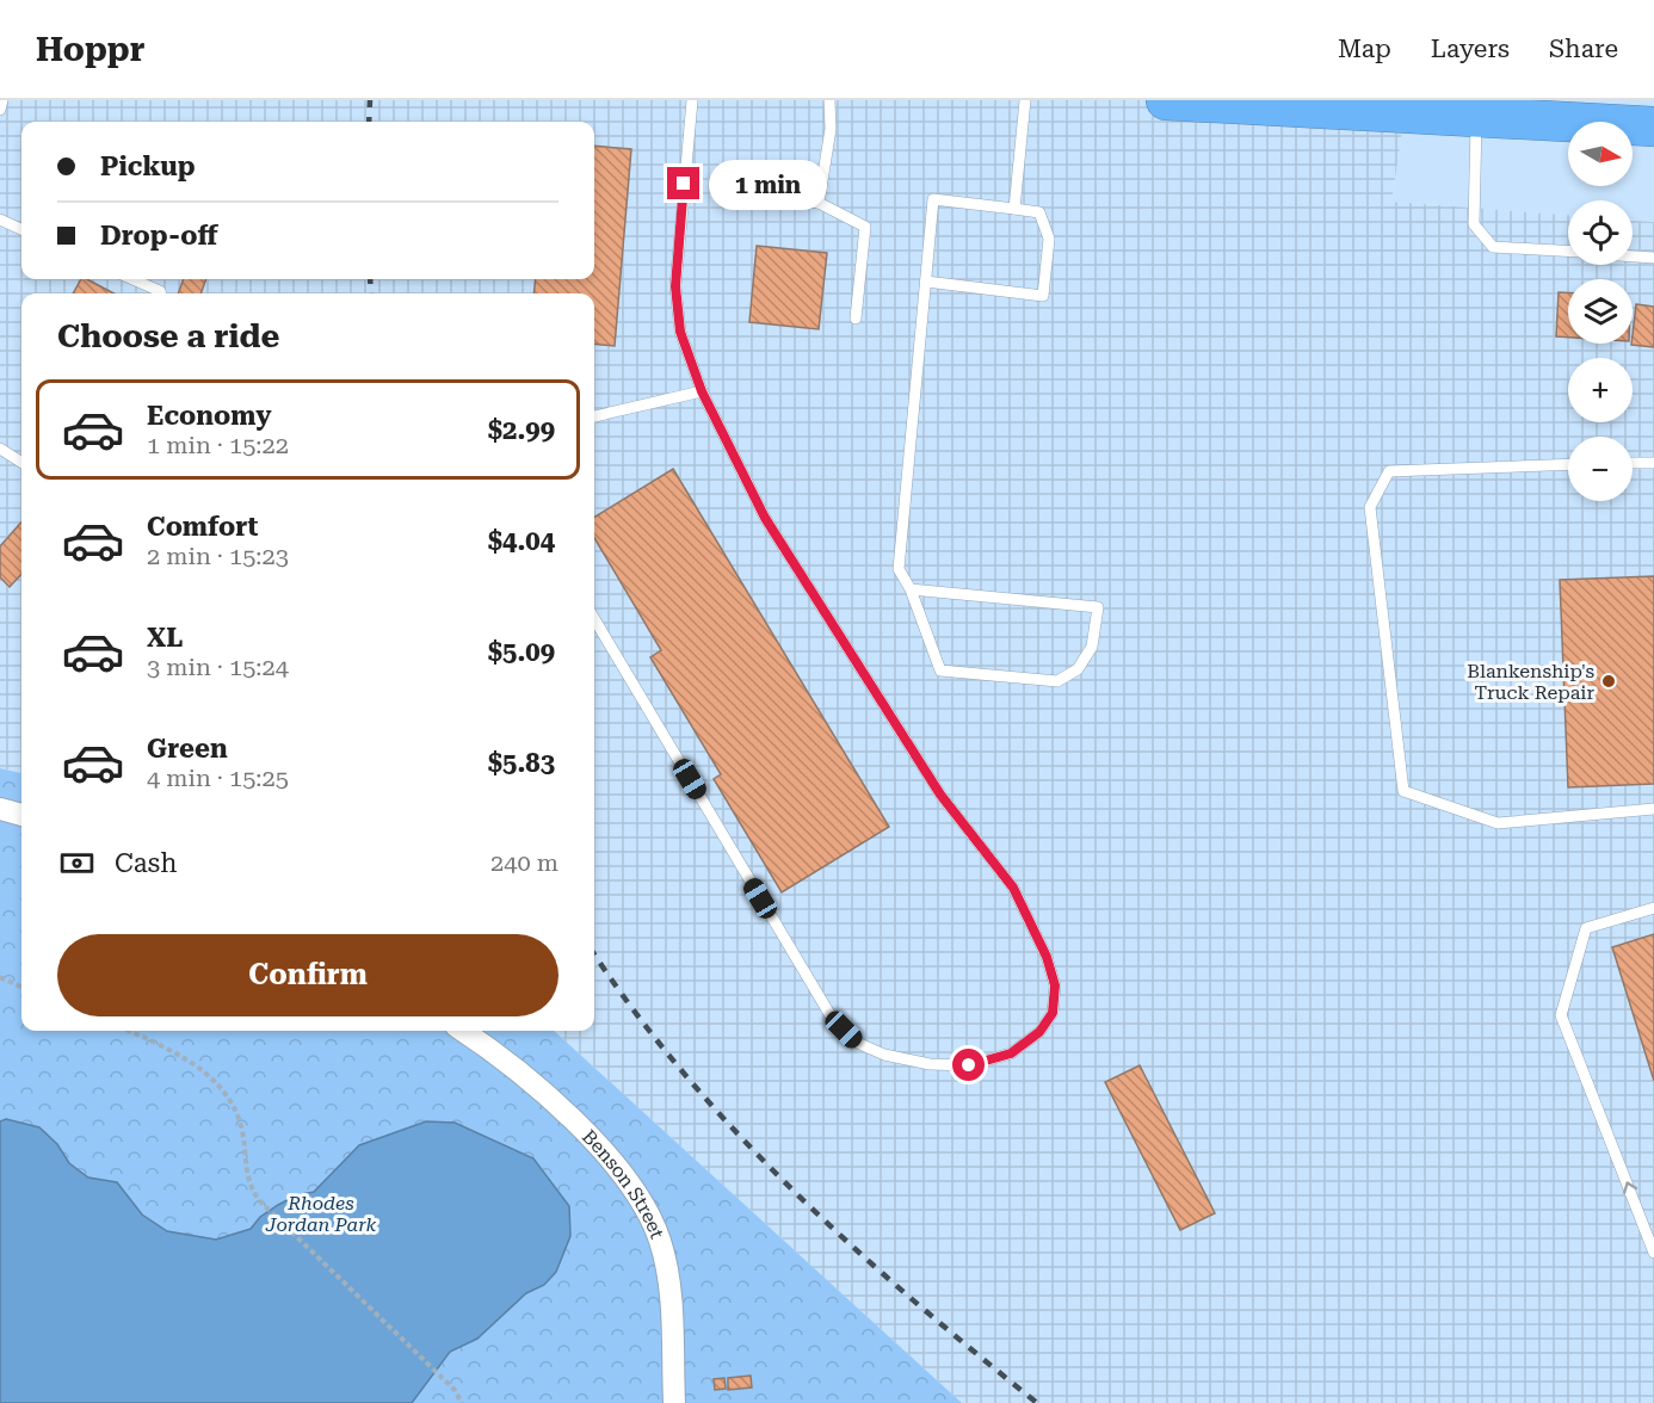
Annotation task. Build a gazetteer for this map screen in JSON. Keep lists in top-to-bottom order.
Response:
{
  "streets": {
    "street": ["Benson Street"]
  },
  "parks": ["Rhodes Jordan Park"],
  "places": ["Blankenship's Truck Repair"],
  "north": "right",
  "page": {
    "header": "Hoppr",
    "nav": ["Map", "Layers", "Share"],
    "map_buttons": ["+", "−"],
    "banner": ["Pickup", "Drop-off"],
    "bubble": "1 min",
    "heading": "Choose a ride",
    "list": [
      {
        "name": "Economy",
        "note": "1 min · 15:22",
        "value": "$2.99"
      },
      {
        "name": "Comfort",
        "note": "2 min · 15:23",
        "value": "$4.04"
      },
      {
        "name": "XL",
        "note": "3 min · 15:24",
        "value": "$5.09"
      },
      {
        "name": "Green",
        "note": "4 min · 15:25",
        "value": "$5.83"
      }
    ],
    "pay": ["Cash", "240 m"],
    "buttons": "Confirm"
  }
}
